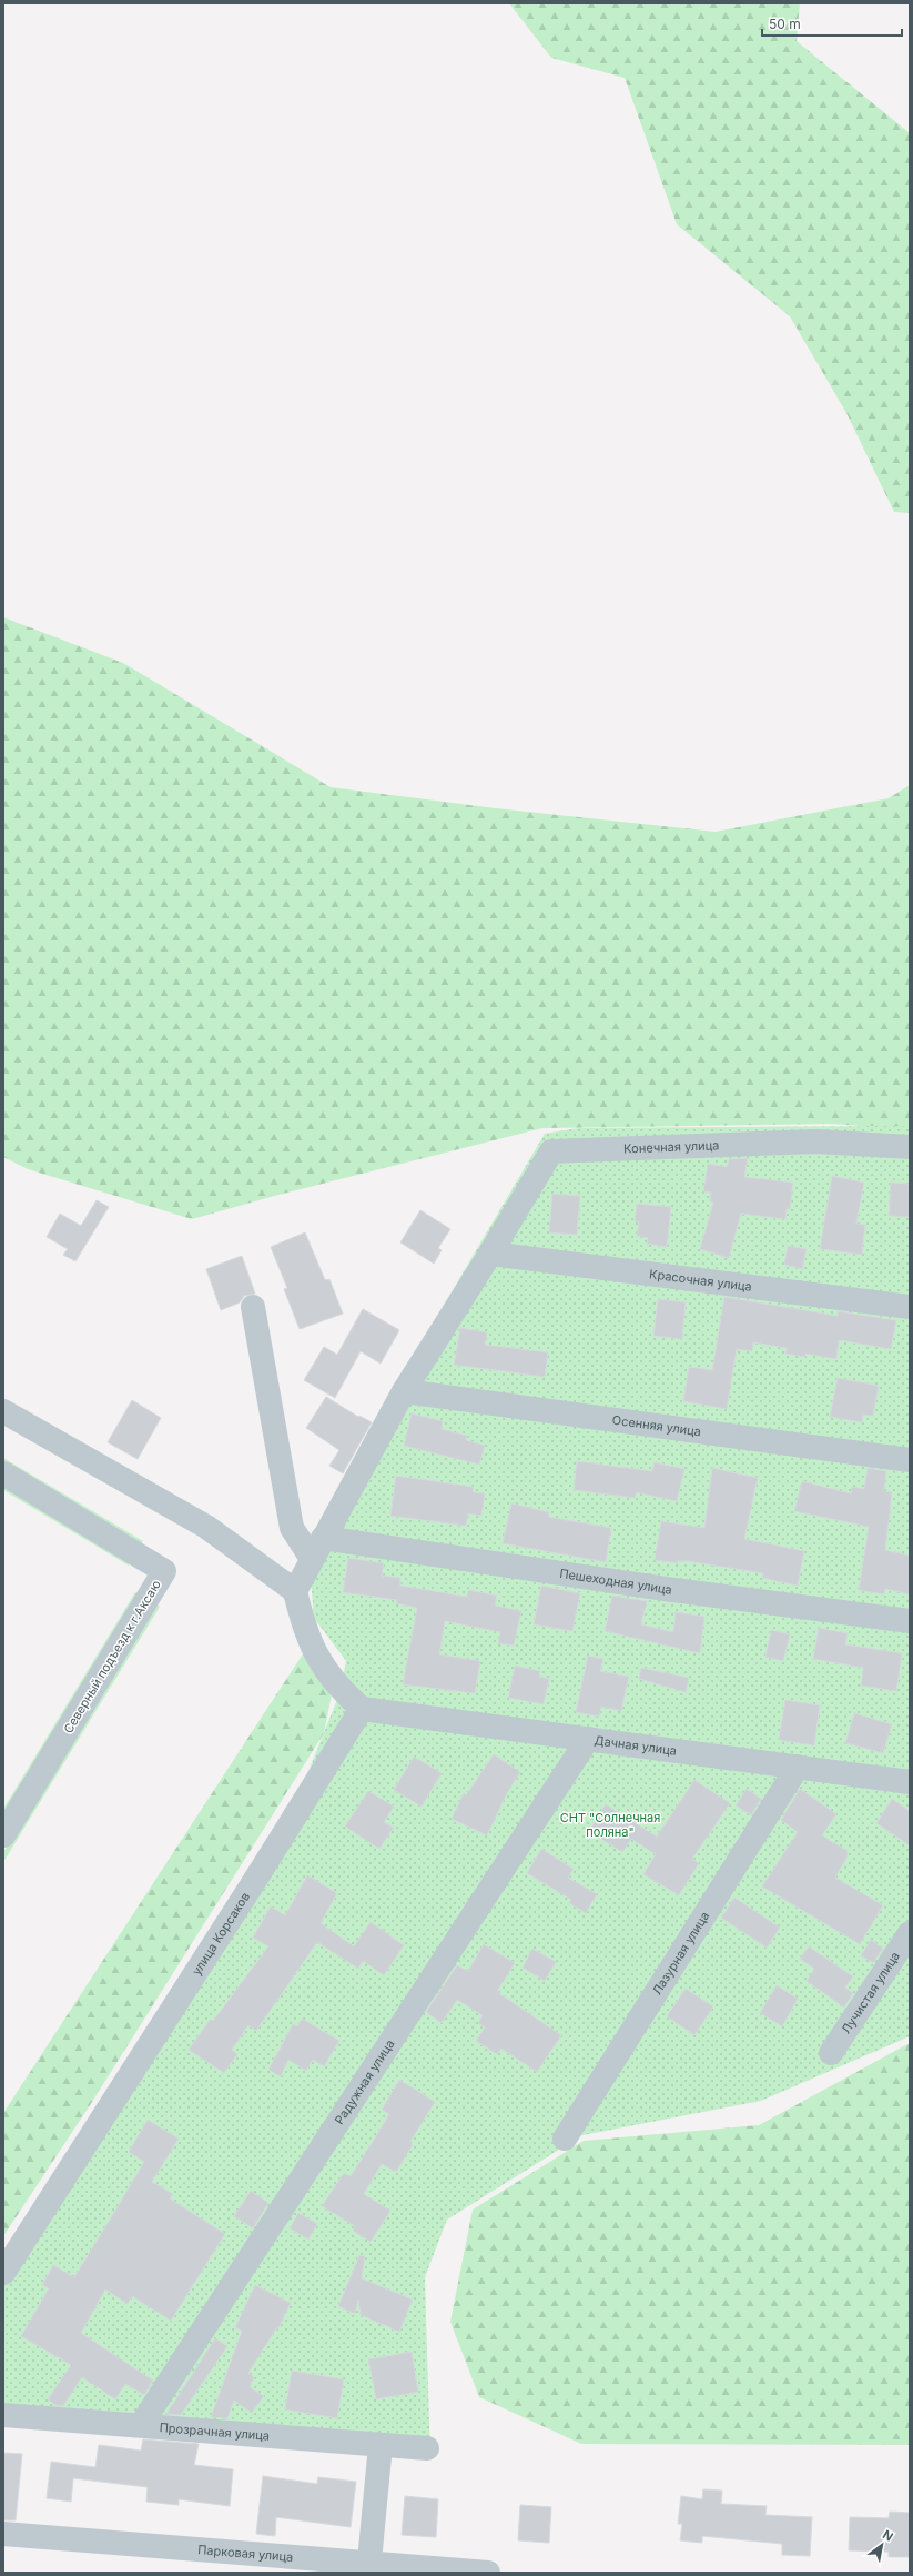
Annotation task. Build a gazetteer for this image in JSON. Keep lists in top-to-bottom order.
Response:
{
  "streets": {
    "street": [
      "Конечная улица",
      "Красочная улица",
      "Осенняя улица",
      "Пешеходная улица",
      "Северный подъезд к г.Аксаю",
      "Дачная улица",
      "улица Корсаков",
      "Лазурная улица",
      "Лучистая улица",
      "Радужная улица",
      "Прозрачная улица",
      "Парковая улица"
    ]
  },
  "crossings": [
    ["Конечная улица", "Красочная улица"],
    ["Дачная улица", "улица Корсаков"],
    ["Дачная улица", "Лазурная улица"],
    ["Дачная улица", "Радужная улица"],
    ["Радужная улица", "Прозрачная улица"]
  ],
  "parks": ["СНТ \"Солнечная поляна\""],
  "scale_bar": "50 m",
  "north": "top right"
}
